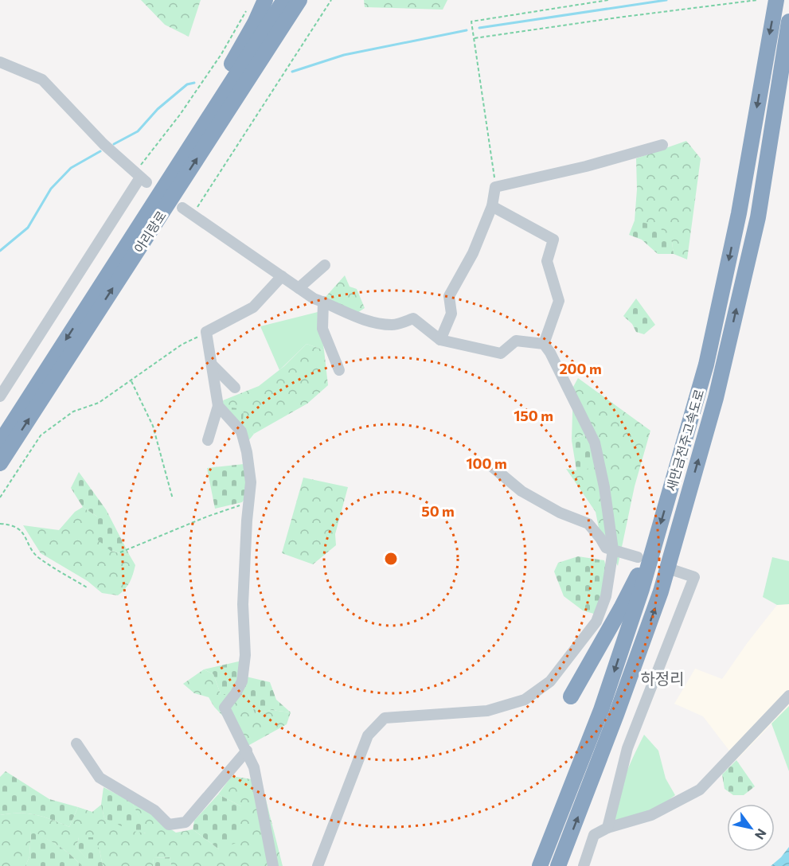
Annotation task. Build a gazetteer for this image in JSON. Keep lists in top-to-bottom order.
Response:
{
  "streets": {
    "highway": ["아리랑로", "새만금전주고속도로"]
  },
  "districts": ["하정리"],
  "north": "bottom right",
  "rings": [
    "200 m",
    "150 m",
    "100 m",
    "50 m"
  ]
}
